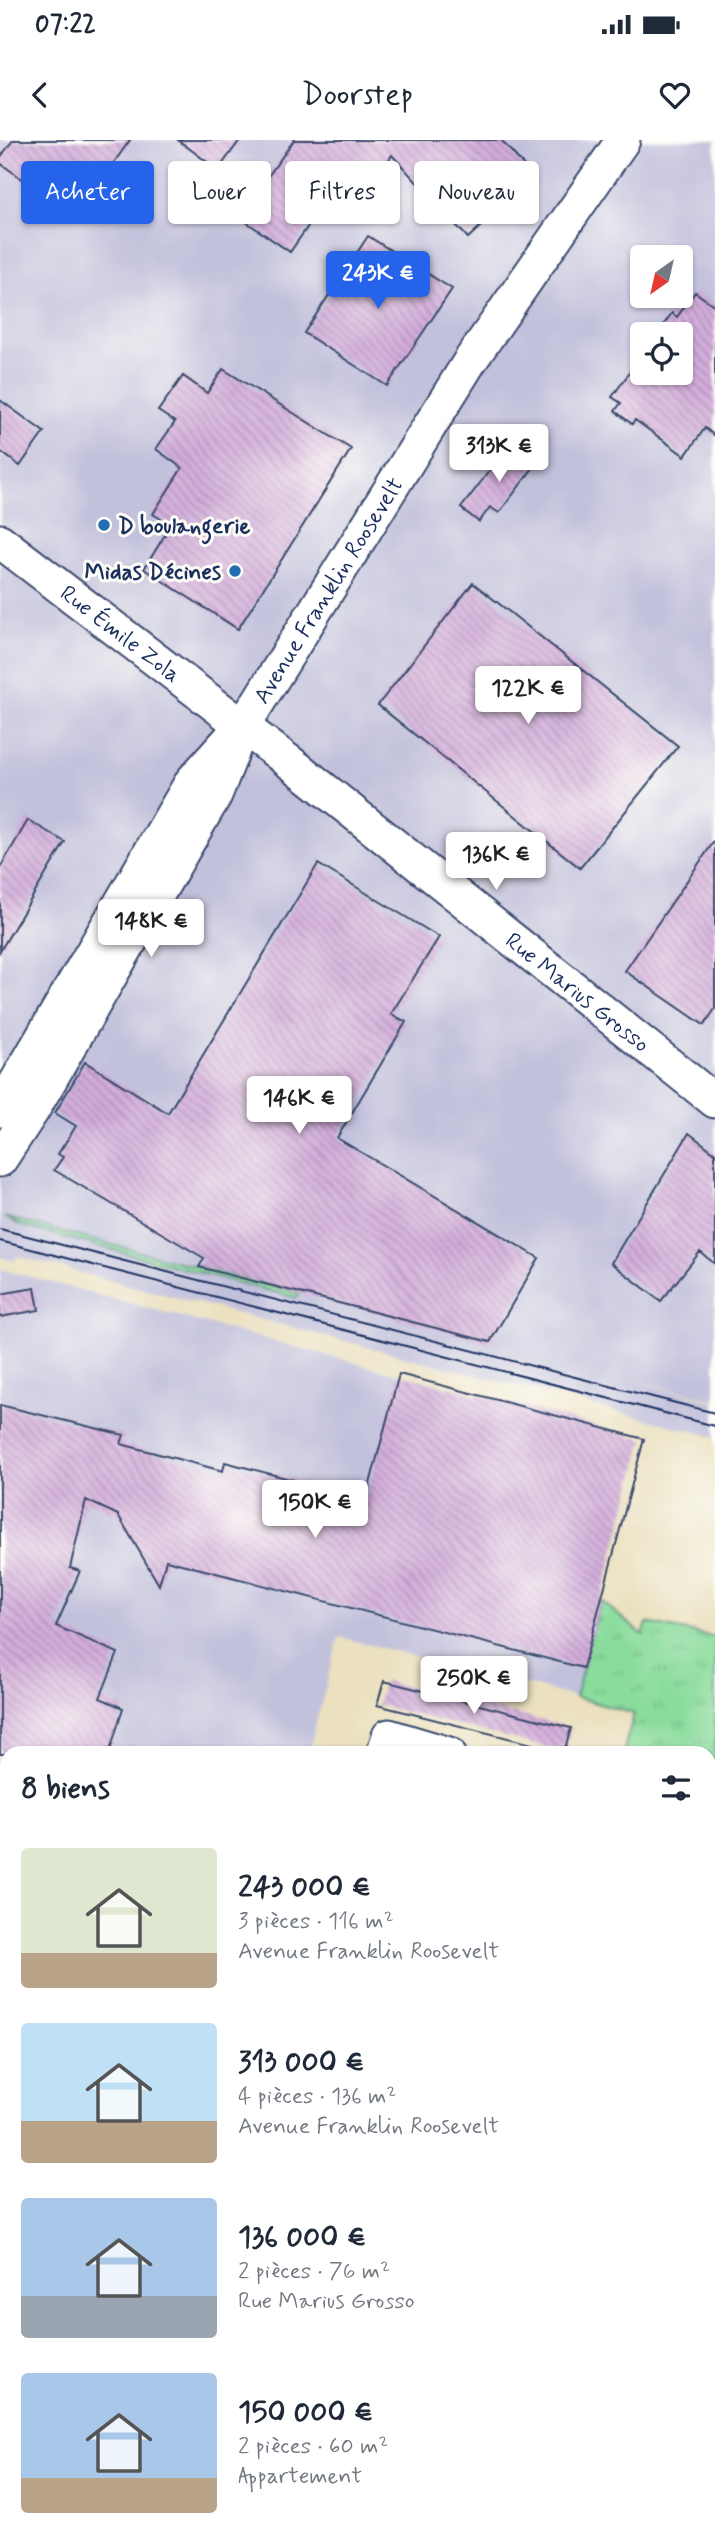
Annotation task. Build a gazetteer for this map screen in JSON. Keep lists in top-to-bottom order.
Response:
{
  "streets": {
    "street": ["Avenue Franklin Roosevelt", "Rue Émile Zola", "Rue Marius Grosso"]
  },
  "crossings": [
    ["Avenue Franklin Roosevelt", "Rue Émile Zola"],
    ["Avenue Franklin Roosevelt", "Rue Marius Grosso"],
    ["Rue Émile Zola", "Rue Marius Grosso"]
  ],
  "places": ["D boulangerie", "Midas Décines"],
  "north": "bottom left",
  "page": {
    "status": "07:22",
    "header": "Doorstep",
    "chip": [
      "Acheter",
      "Louer",
      "Filtres",
      "Nouveau"
    ],
    "price": [
      "243K €",
      "313K €",
      "122K €",
      "136K €",
      "148K €",
      "146K €",
      "150K €",
      "250K €"
    ],
    "heading": "8 biens",
    "list": [
      {
        "name": "243 000 €",
        "note": "3 pièces · 116 m² · Avenue Franklin Roosevelt"
      },
      {
        "name": "313 000 €",
        "note": "4 pièces · 136 m² · Avenue Franklin Roosevelt"
      },
      {
        "name": "136 000 €",
        "note": "2 pièces · 76 m² · Rue Marius Grosso"
      },
      {
        "name": "150 000 €",
        "note": "2 pièces · 60 m² · Appartement"
      }
    ]
  }
}
